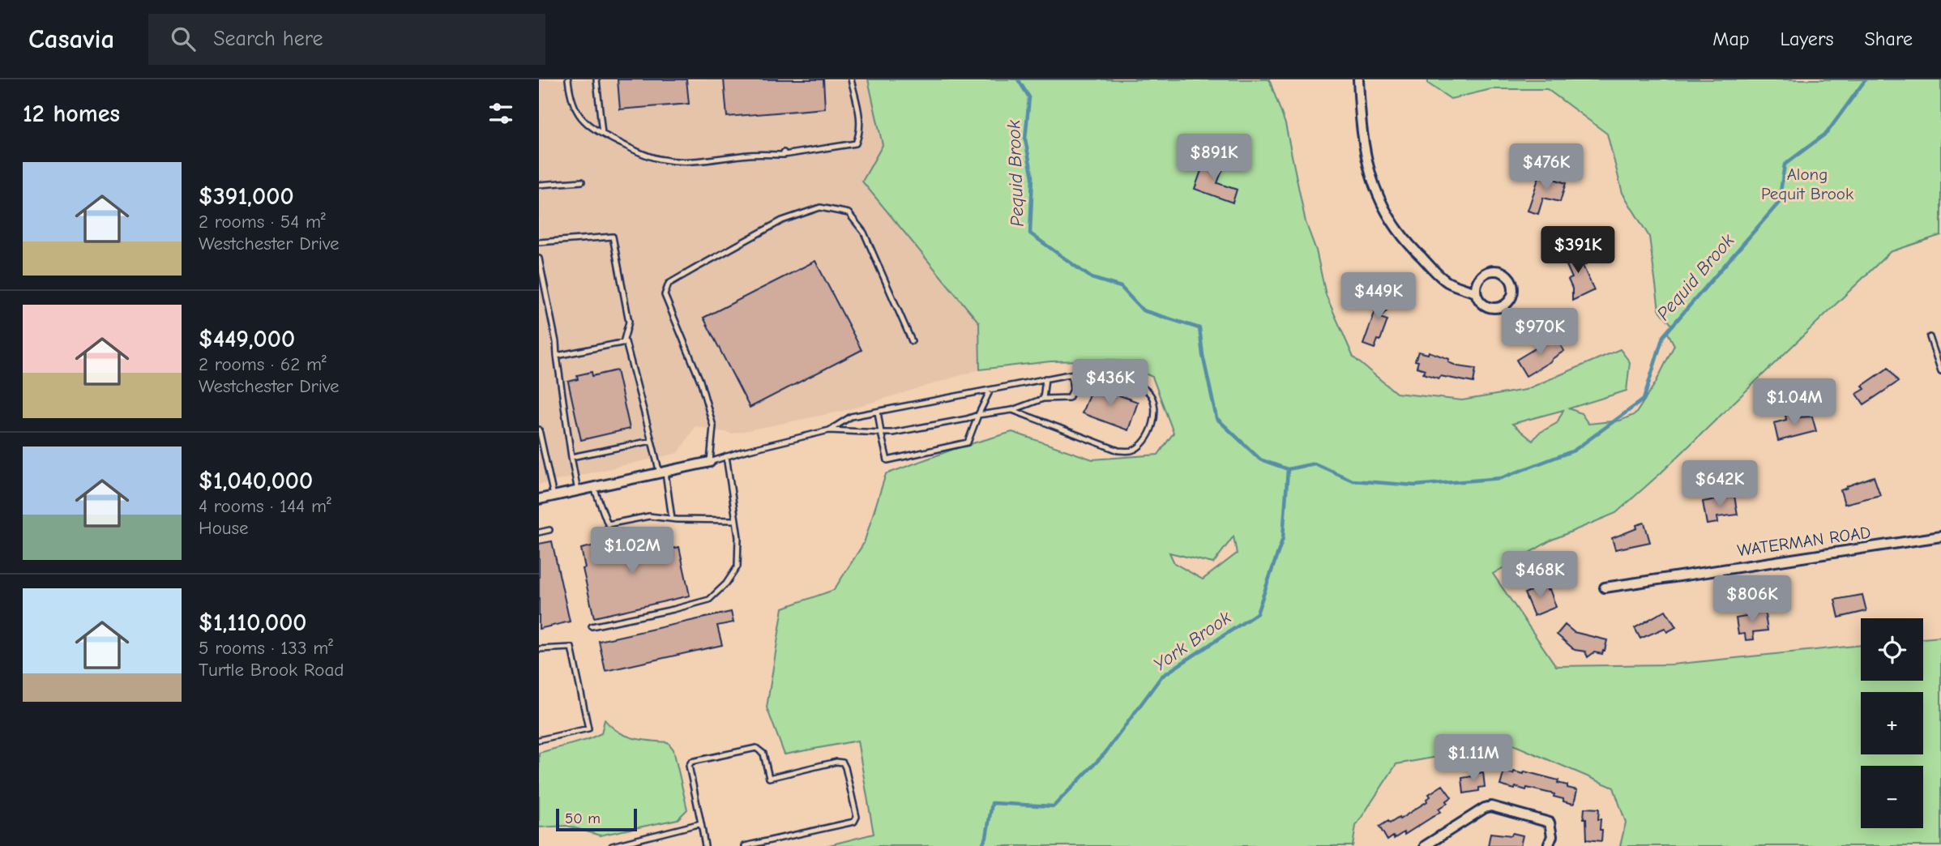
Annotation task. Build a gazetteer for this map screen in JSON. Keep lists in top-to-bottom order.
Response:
{
  "streets": {
    "street": ["WATERMAN ROAD"]
  },
  "water": ["Pequid Brook", "York Brook"],
  "parks": ["Along Pequit Brook"],
  "scale_bar": "50 m",
  "page": {
    "header": "Casavia",
    "search": "Search here",
    "nav": ["Map", "Layers", "Share"],
    "heading": "12 homes",
    "price": [
      "$891K",
      "$476K",
      "$391K",
      "$449K",
      "$970K",
      "$436K",
      "$1.04M",
      "$642K",
      "$1.02M",
      "$468K",
      "$806K",
      "$1.11M"
    ],
    "list": [
      {
        "name": "$391,000",
        "note": "2 rooms · 54 m² · Westchester Drive"
      },
      {
        "name": "$449,000",
        "note": "2 rooms · 62 m² · Westchester Drive"
      },
      {
        "name": "$1,040,000",
        "note": "4 rooms · 144 m² · House"
      },
      {
        "name": "$1,110,000",
        "note": "5 rooms · 133 m² · Turtle Brook Road"
      }
    ],
    "map_buttons": ["+", "−"],
    "scale": "50 m"
  }
}
